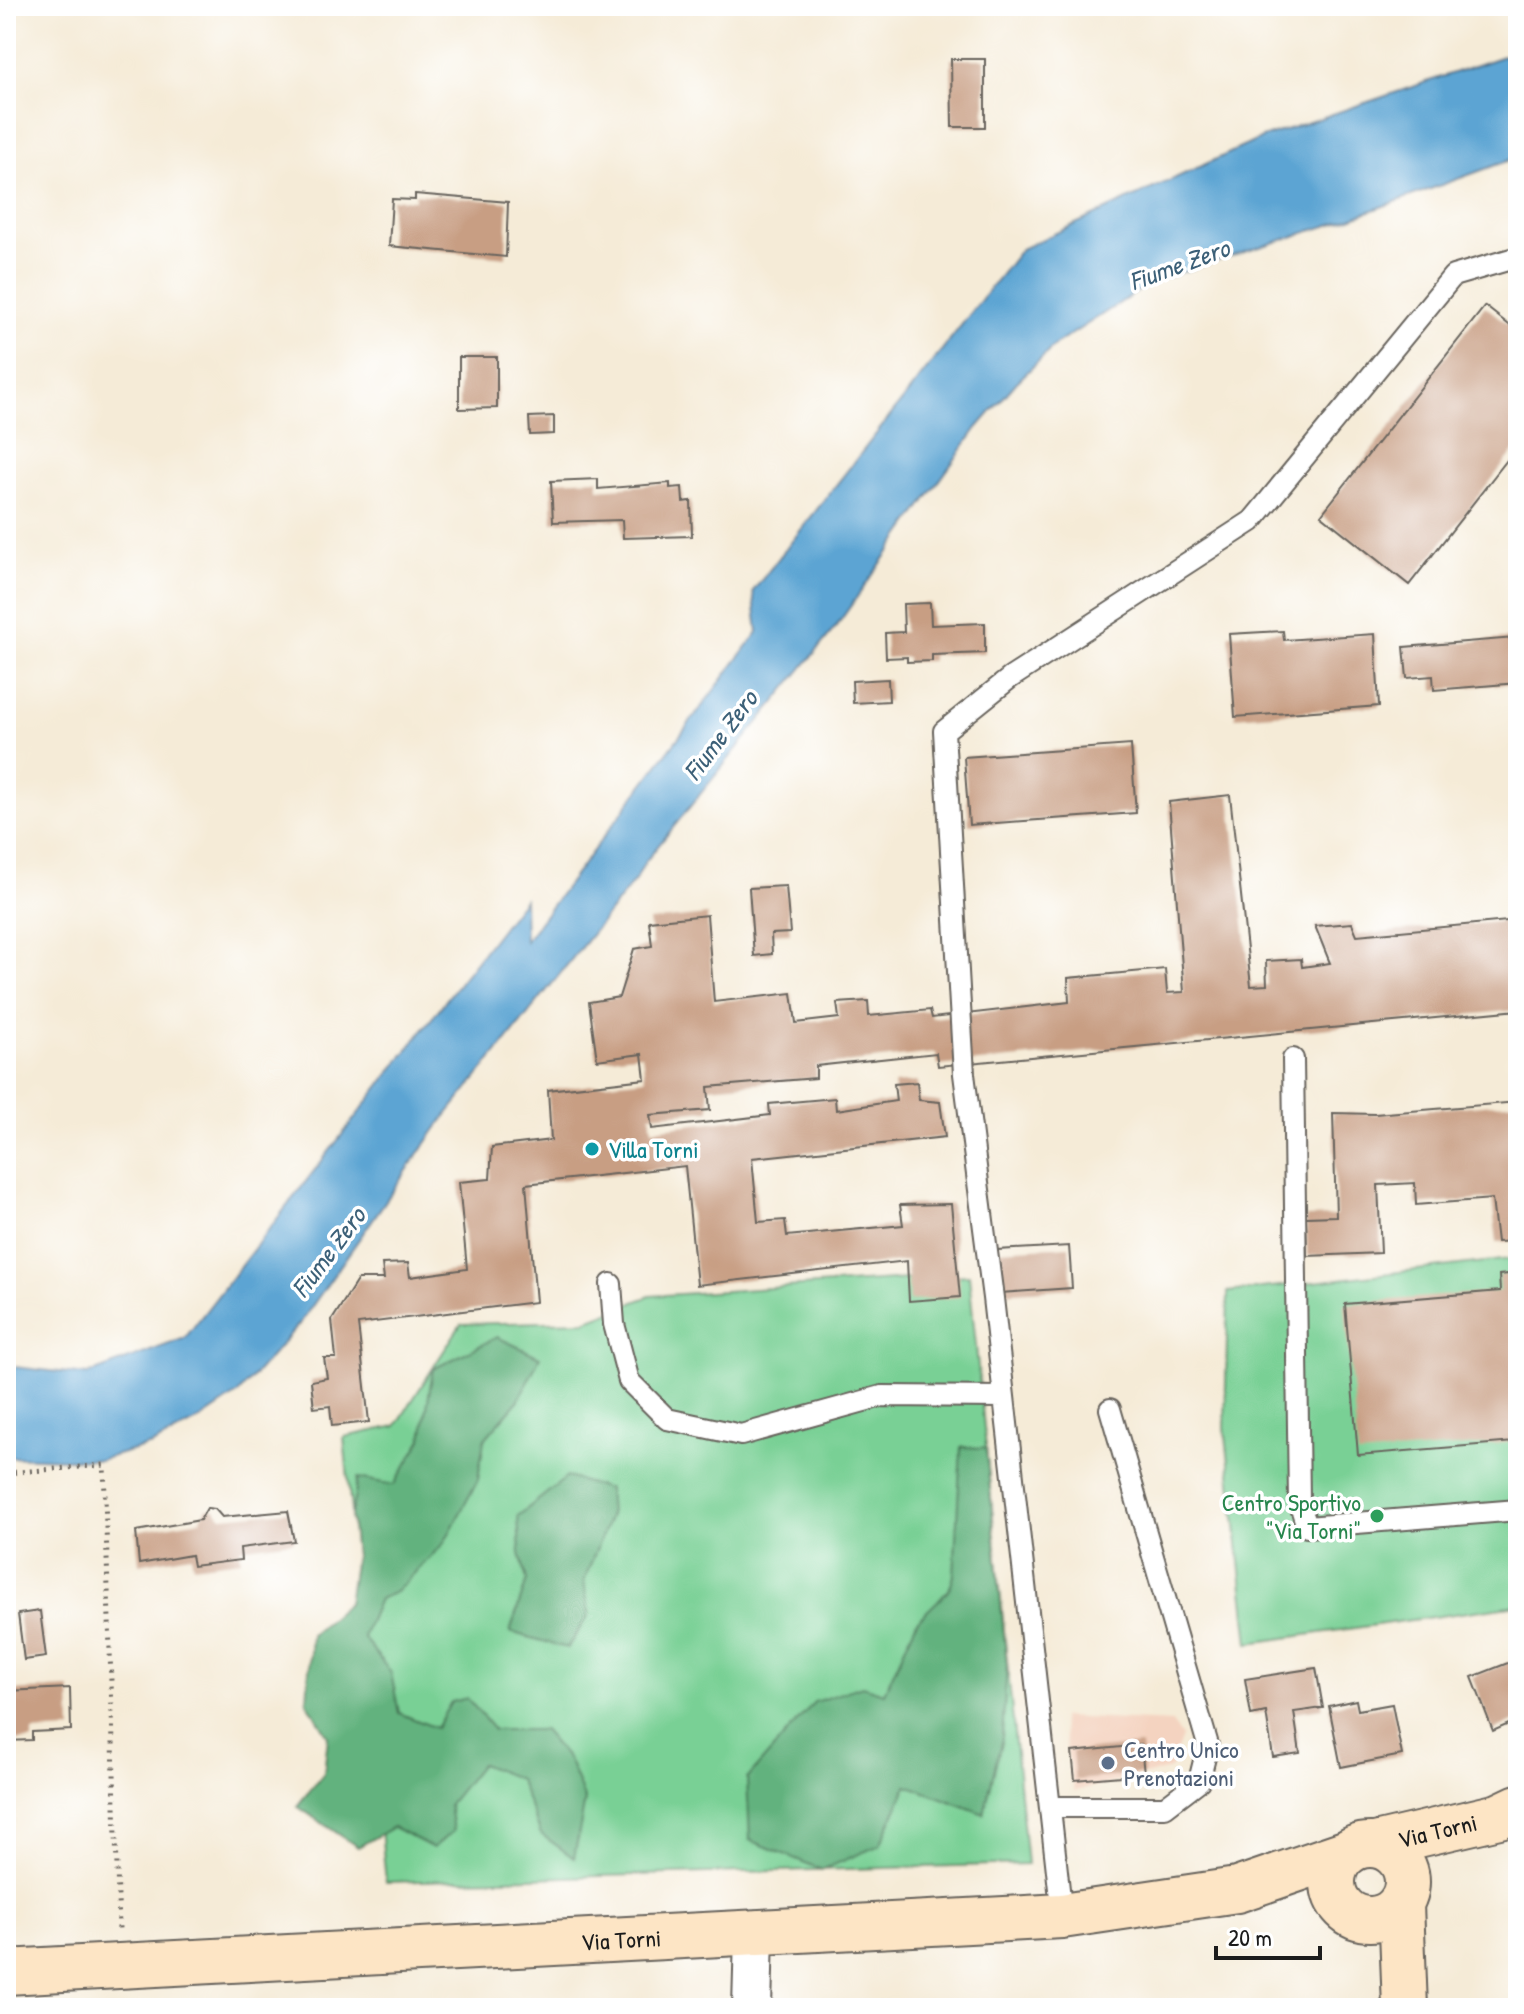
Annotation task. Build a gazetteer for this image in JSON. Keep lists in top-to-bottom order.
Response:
{
  "streets": {
    "main road": ["Via Torni"]
  },
  "water": ["Fiume Zero"],
  "places": ["Villa Torni", "Centro Sportivo \"Via Torni\"", "Centro Unico Prenotazioni"],
  "scale_bar": "20 m"
}
